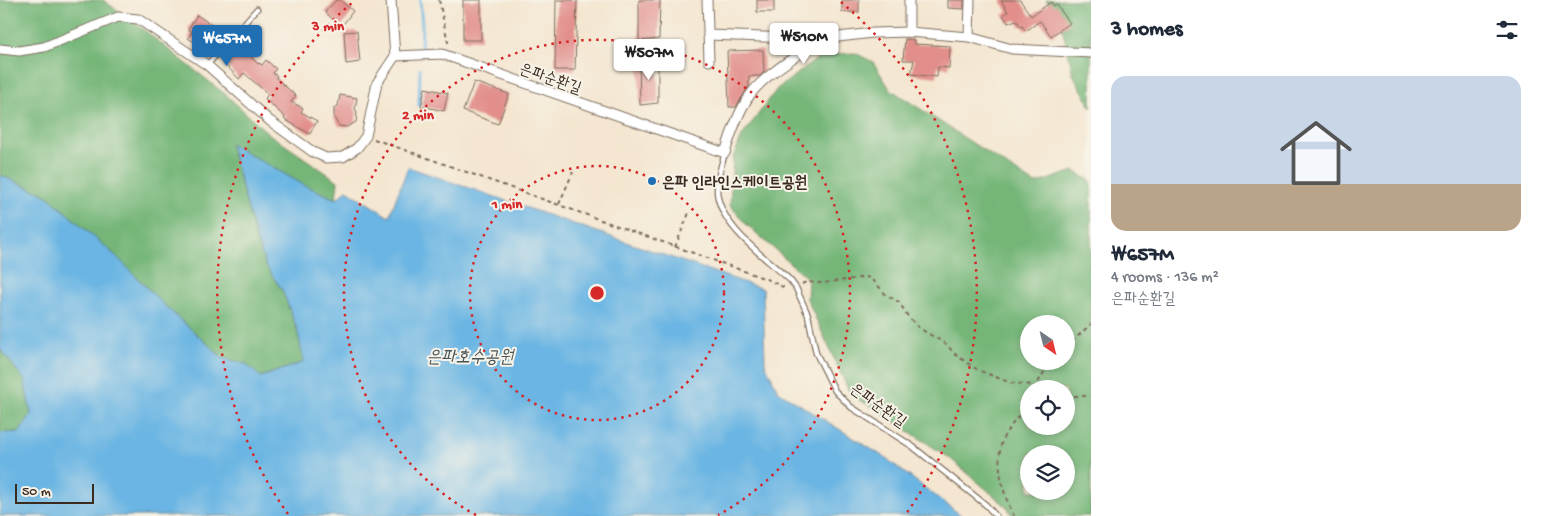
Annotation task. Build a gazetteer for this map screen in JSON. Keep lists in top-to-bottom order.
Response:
{
  "streets": {
    "street": ["은파순환길"]
  },
  "water": ["은파호수공원"],
  "places": ["은파 인라인스케이트공원"],
  "scale_bar": "50 m",
  "north": "bottom right",
  "page": {
    "heading": "3 homes",
    "price": ["₩510M", "₩657M", "₩507M"],
    "list": [
      {
        "name": "₩657M",
        "note": "4 rooms · 136 m² · 은파순환길"
      }
    ],
    "scale": "50 m"
  },
  "rings": ["3 min", "2 min", "1 min"]
}
